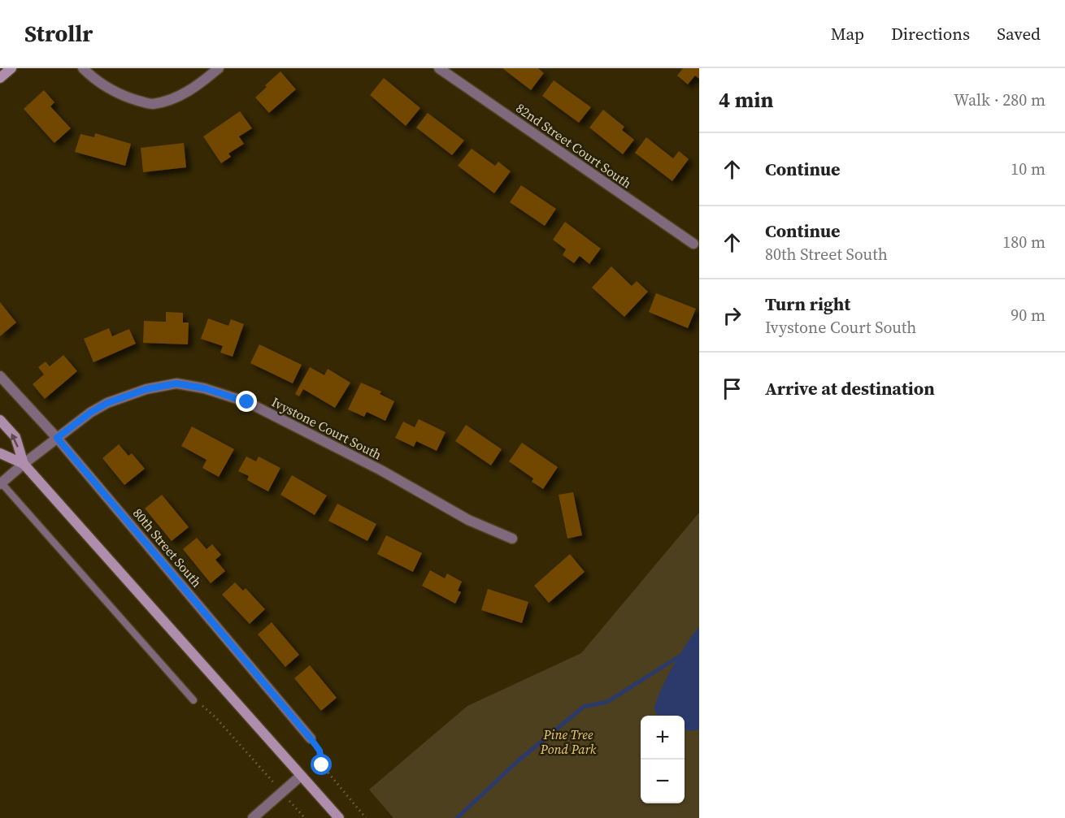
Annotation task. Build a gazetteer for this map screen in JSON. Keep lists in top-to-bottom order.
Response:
{
  "streets": {
    "street": ["82nd Street Court South", "Ivystone Court South", "80th Street South"]
  },
  "crossings": [
    ["Ivystone Court South", "80th Street South"]
  ],
  "parks": ["Pine Tree Pond Park"],
  "page": {
    "header": "Strollr",
    "nav": ["Map", "Directions", "Saved"],
    "heading": ["4 min", "Walk · 280 m"],
    "list": [
      ["Continue", "10 m"],
      ["Continue", "80th Street South", "180 m"],
      ["Turn right", "Ivystone Court South", "90 m"],
      "Arrive at destination"
    ],
    "map_buttons": ["+", "−"]
  }
}
